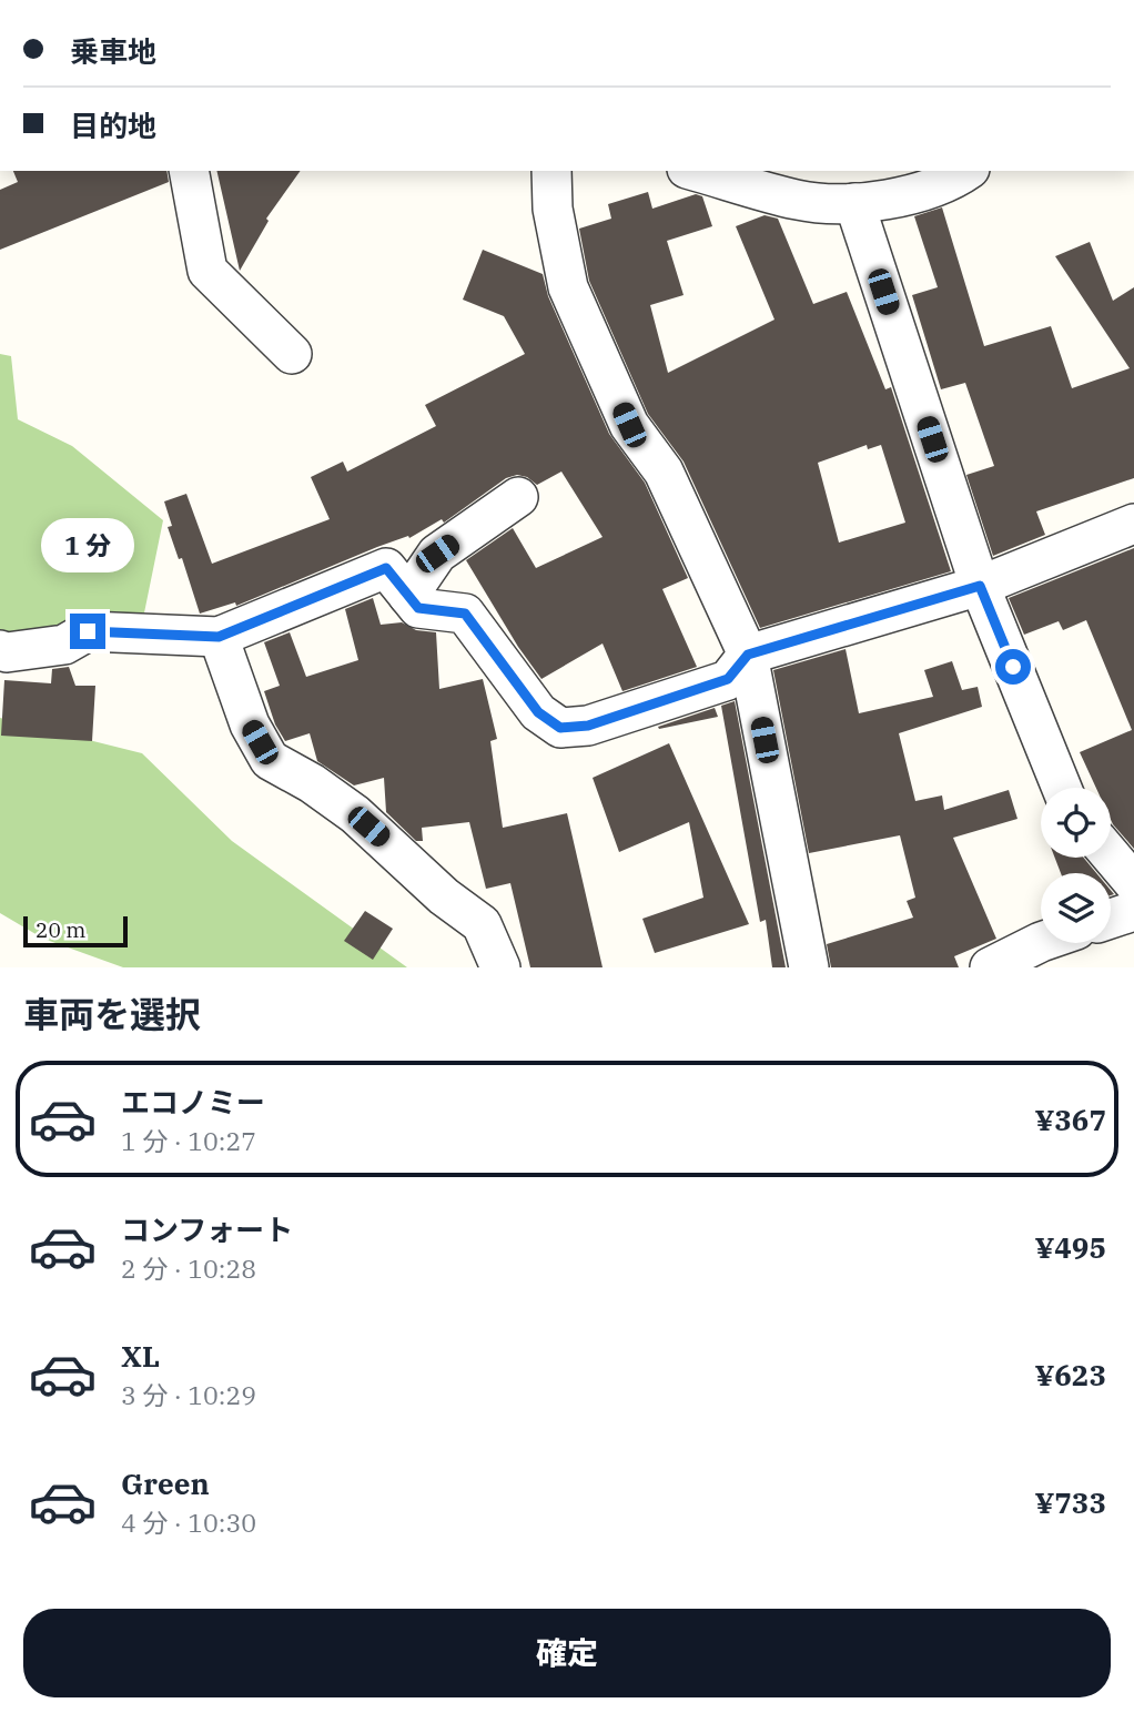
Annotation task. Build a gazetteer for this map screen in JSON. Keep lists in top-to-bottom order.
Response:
{
  "scale_bar": "20 m",
  "page": {
    "banner": ["乗車地", "目的地"],
    "bubble": "1 分",
    "scale": "20 m",
    "heading": "車両を選択",
    "list": [
      {
        "name": "エコノミー",
        "note": "1 分 · 10:27",
        "value": "¥367"
      },
      {
        "name": "コンフォート",
        "note": "2 分 · 10:28",
        "value": "¥495"
      },
      {
        "name": "XL",
        "note": "3 分 · 10:29",
        "value": "¥623"
      },
      {
        "name": "Green",
        "note": "4 分 · 10:30",
        "value": "¥733"
      }
    ],
    "buttons": "確定"
  }
}
